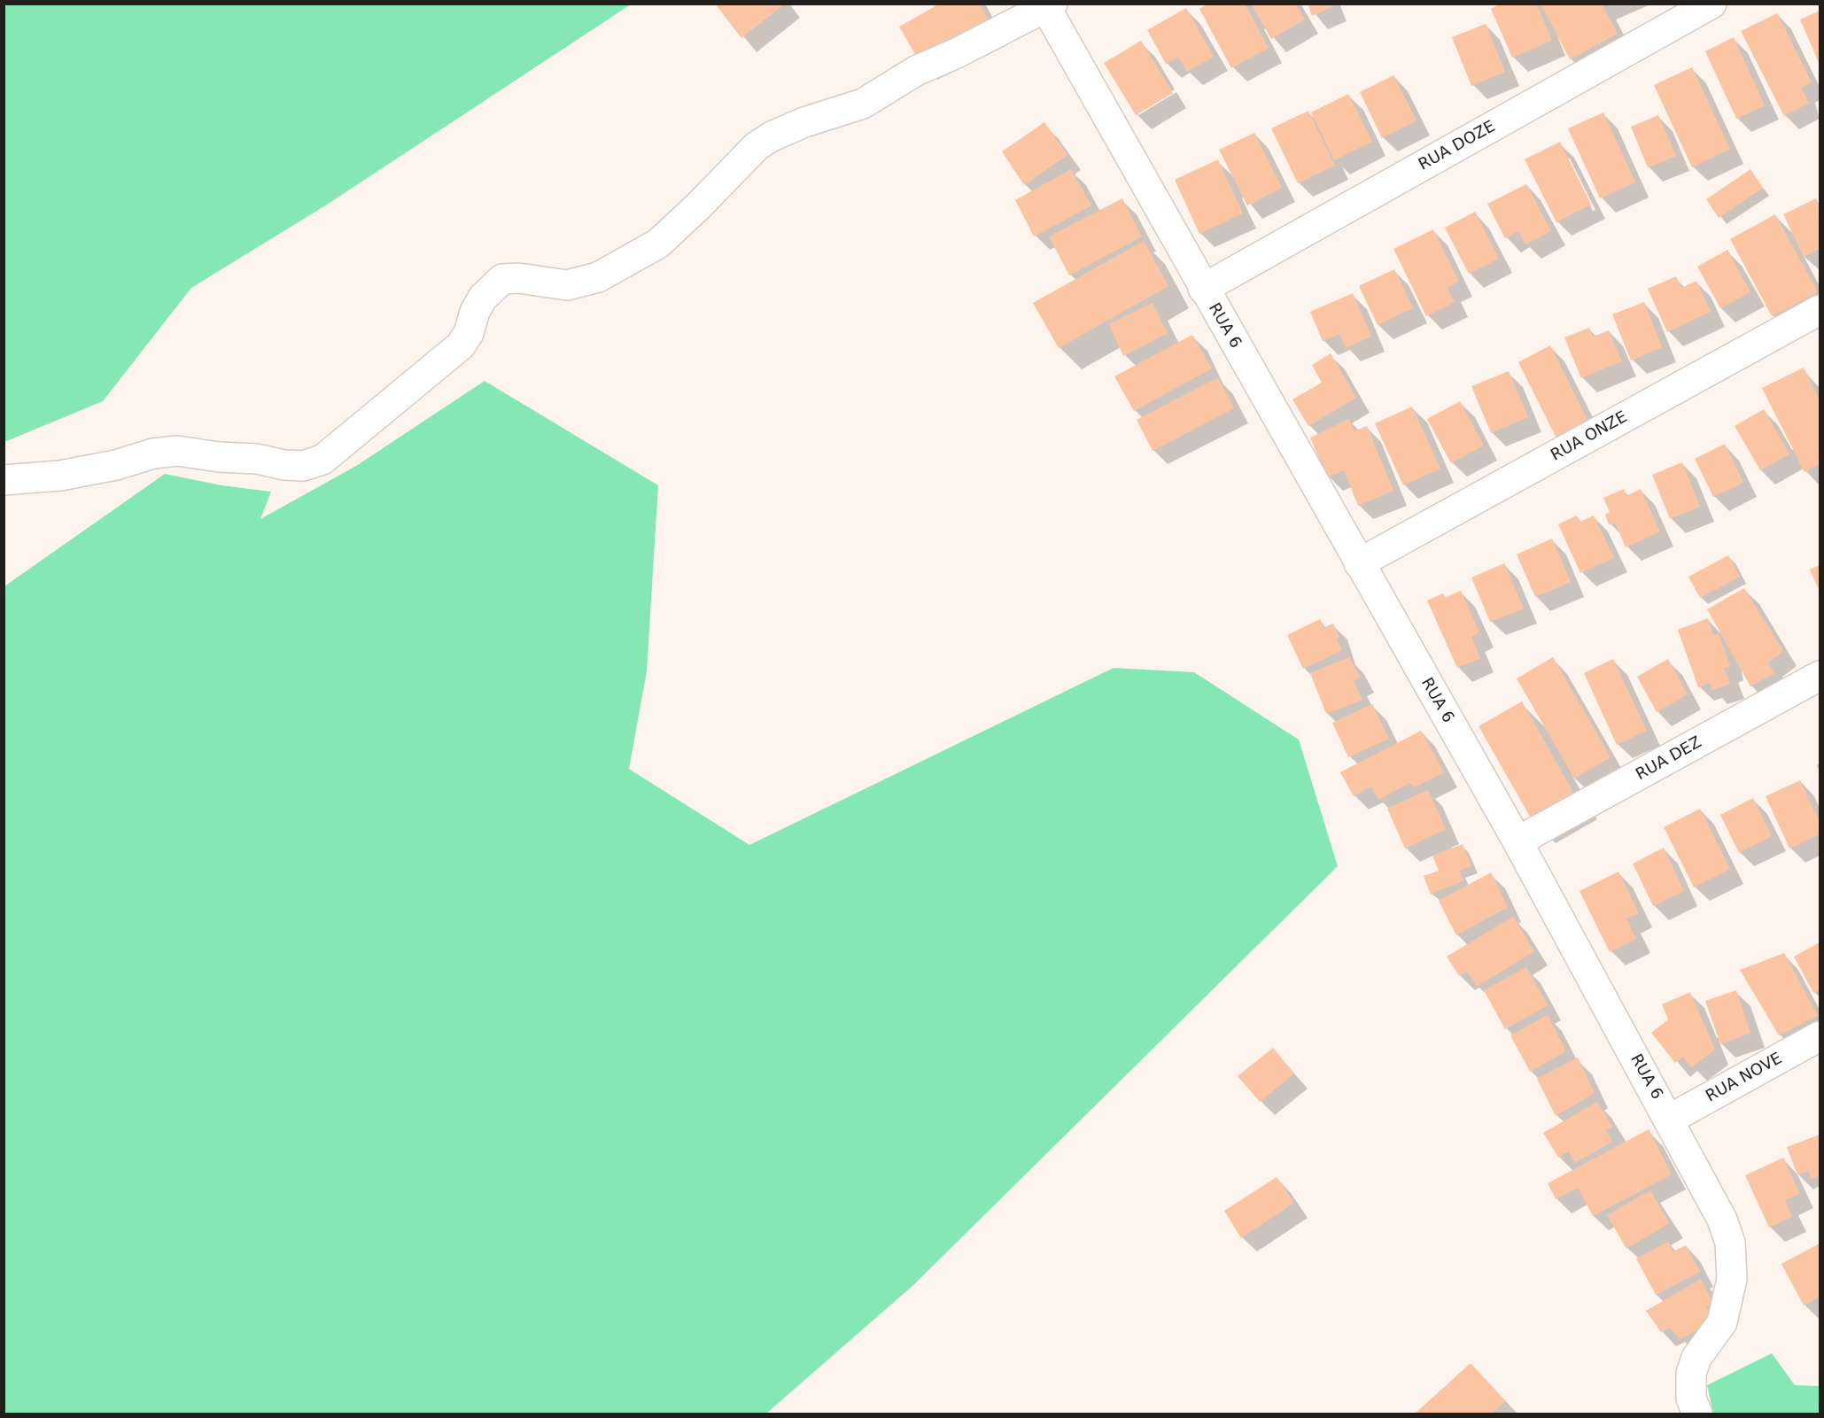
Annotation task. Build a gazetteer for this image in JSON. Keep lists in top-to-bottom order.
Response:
{
  "streets": {
    "street": [
      "RUA DOZE",
      "RUA 6",
      "RUA ONZE",
      "RUA DEZ",
      "RUA NOVE"
    ]
  },
  "crossings": [
    ["RUA DOZE", "RUA 6"],
    ["RUA 6", "RUA ONZE"],
    ["RUA 6", "RUA DEZ"],
    ["RUA 6", "RUA NOVE"]
  ]
}
